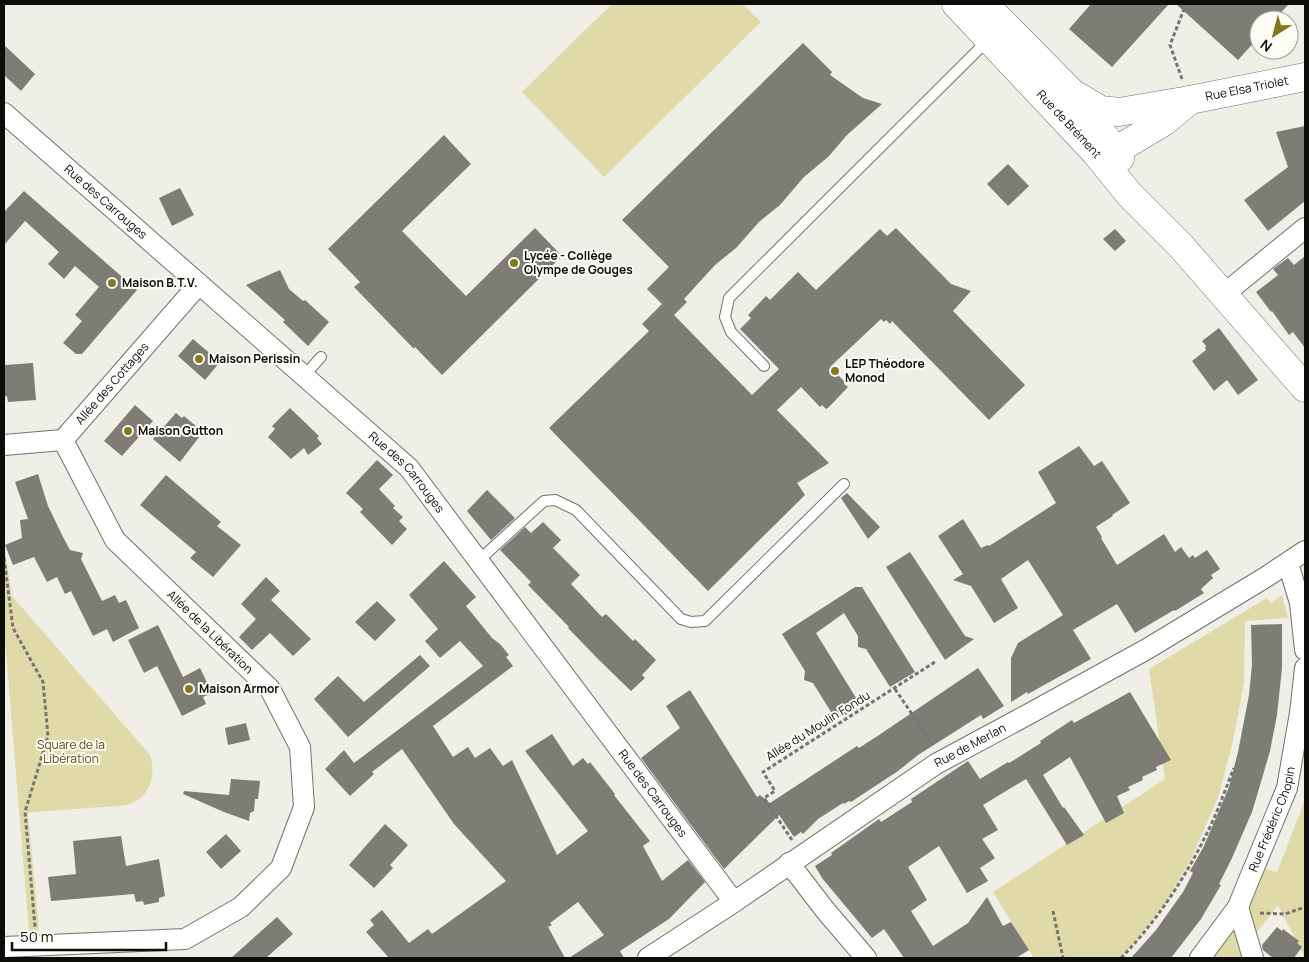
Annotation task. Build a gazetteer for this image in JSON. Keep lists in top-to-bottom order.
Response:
{
  "streets": {
    "main road": ["Rue Elsa Triolet", "Rue de Brément"],
    "street": [
      "Rue des Carrouges",
      "Allée des Cottages",
      "Allée de la Libération",
      "Rue de Merlan",
      "Rue Frédéric Chopin"
    ],
    "path": ["Allée du Moulin Fondu"]
  },
  "crossings": [
    ["Rue Elsa Triolet", "Rue de Brément"],
    ["Rue des Carrouges", "Allée des Cottages"],
    ["Rue des Carrouges", "Rue de Merlan"],
    ["Allée des Cottages", "Allée de la Libération"],
    ["Allée du Moulin Fondu", "Rue de Merlan"]
  ],
  "parks": ["Square de la Libération"],
  "places": [
    "Lycée - Collège Olympe de Gouges",
    "Maison B.T.V.",
    "Maison Perissin",
    "LEP Théodore Monod",
    "Maison Gutton",
    "Maison Armor"
  ],
  "scale_bar": "50 m",
  "north": "bottom left"
}
